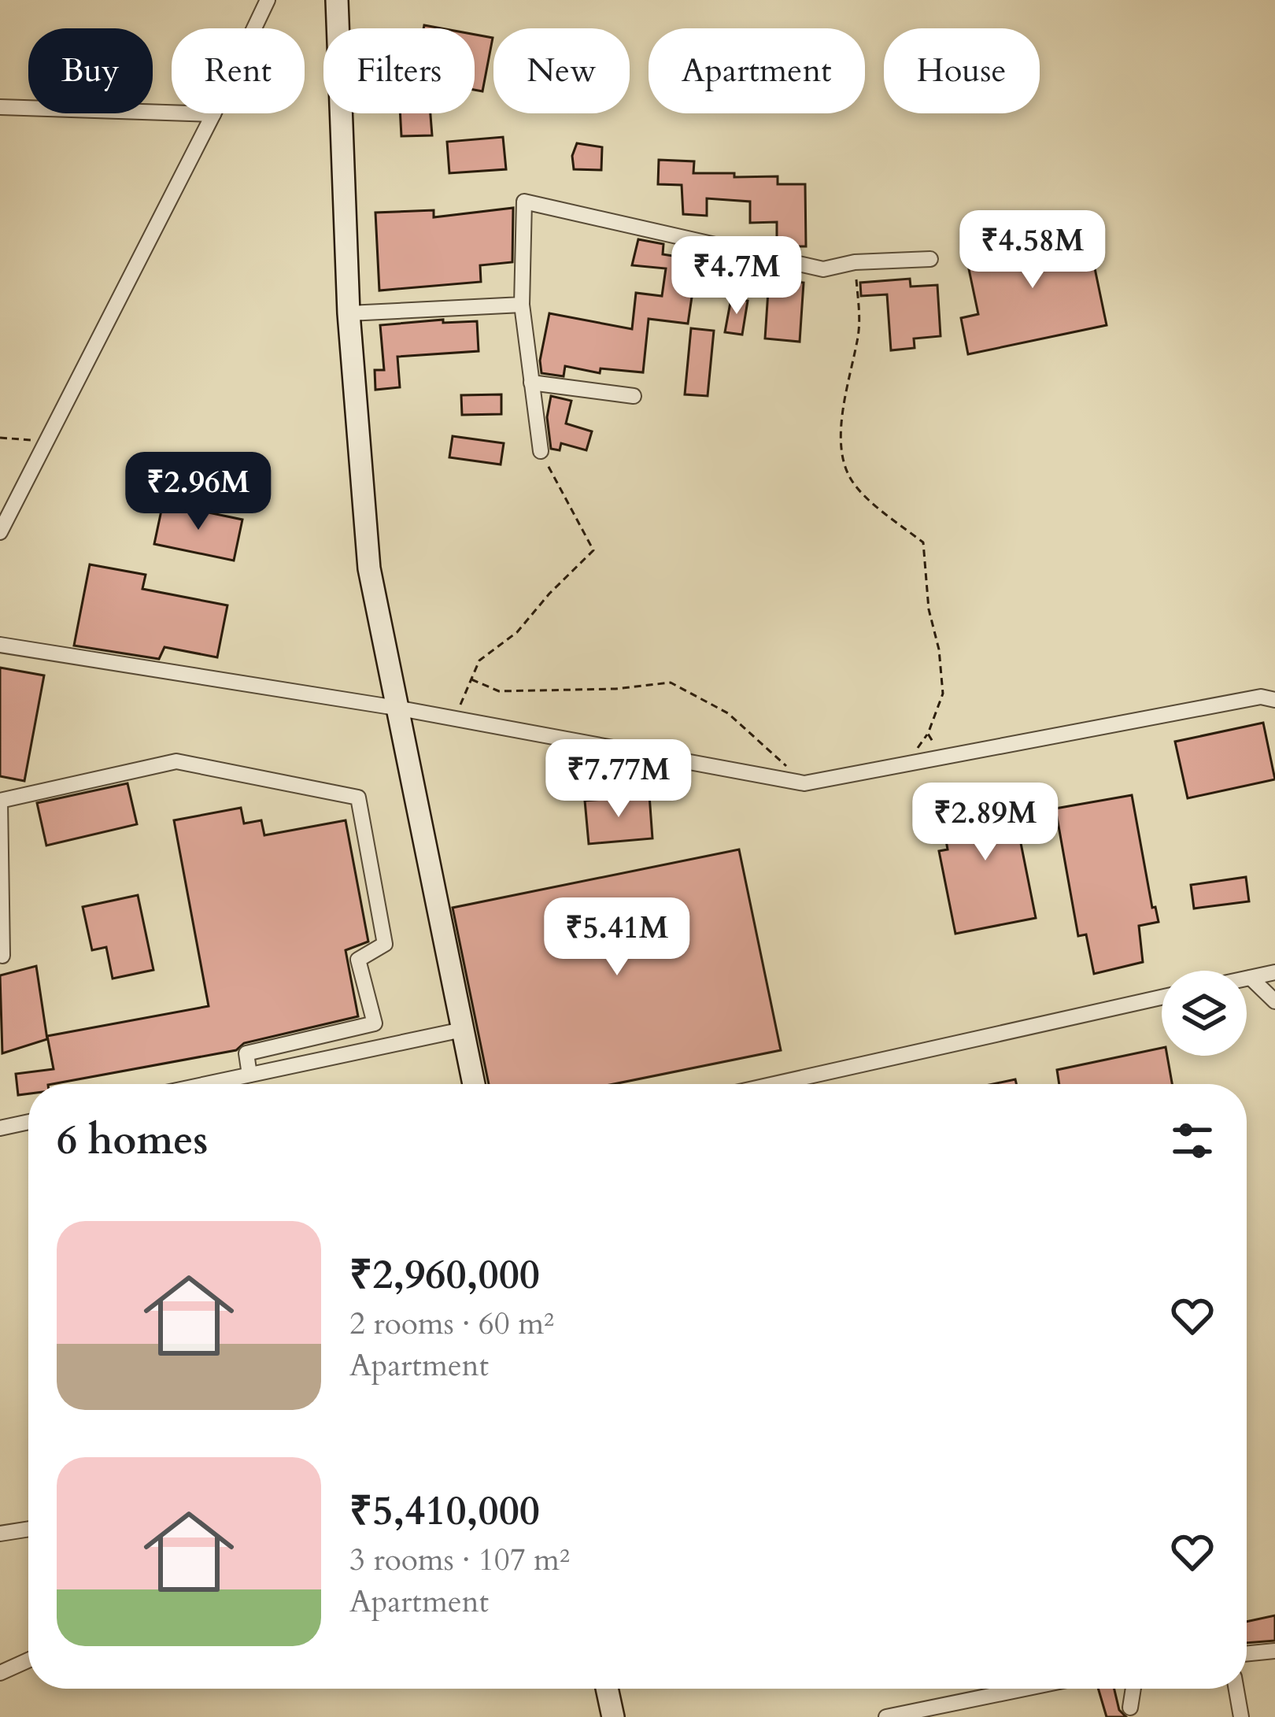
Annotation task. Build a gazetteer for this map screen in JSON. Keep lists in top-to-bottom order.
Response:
{
  "page": {
    "chip": [
      "Buy",
      "Rent",
      "Filters",
      "New",
      "Apartment",
      "House"
    ],
    "price": [
      "₹4.58M",
      "₹4.7M",
      "₹2.96M",
      "₹7.77M",
      "₹2.89M",
      "₹5.41M"
    ],
    "heading": "6 homes",
    "list": [
      {
        "name": "₹2,960,000",
        "note": "2 rooms · 60 m² · Apartment"
      },
      {
        "name": "₹5,410,000",
        "note": "3 rooms · 107 m² · Apartment"
      }
    ]
  }
}
